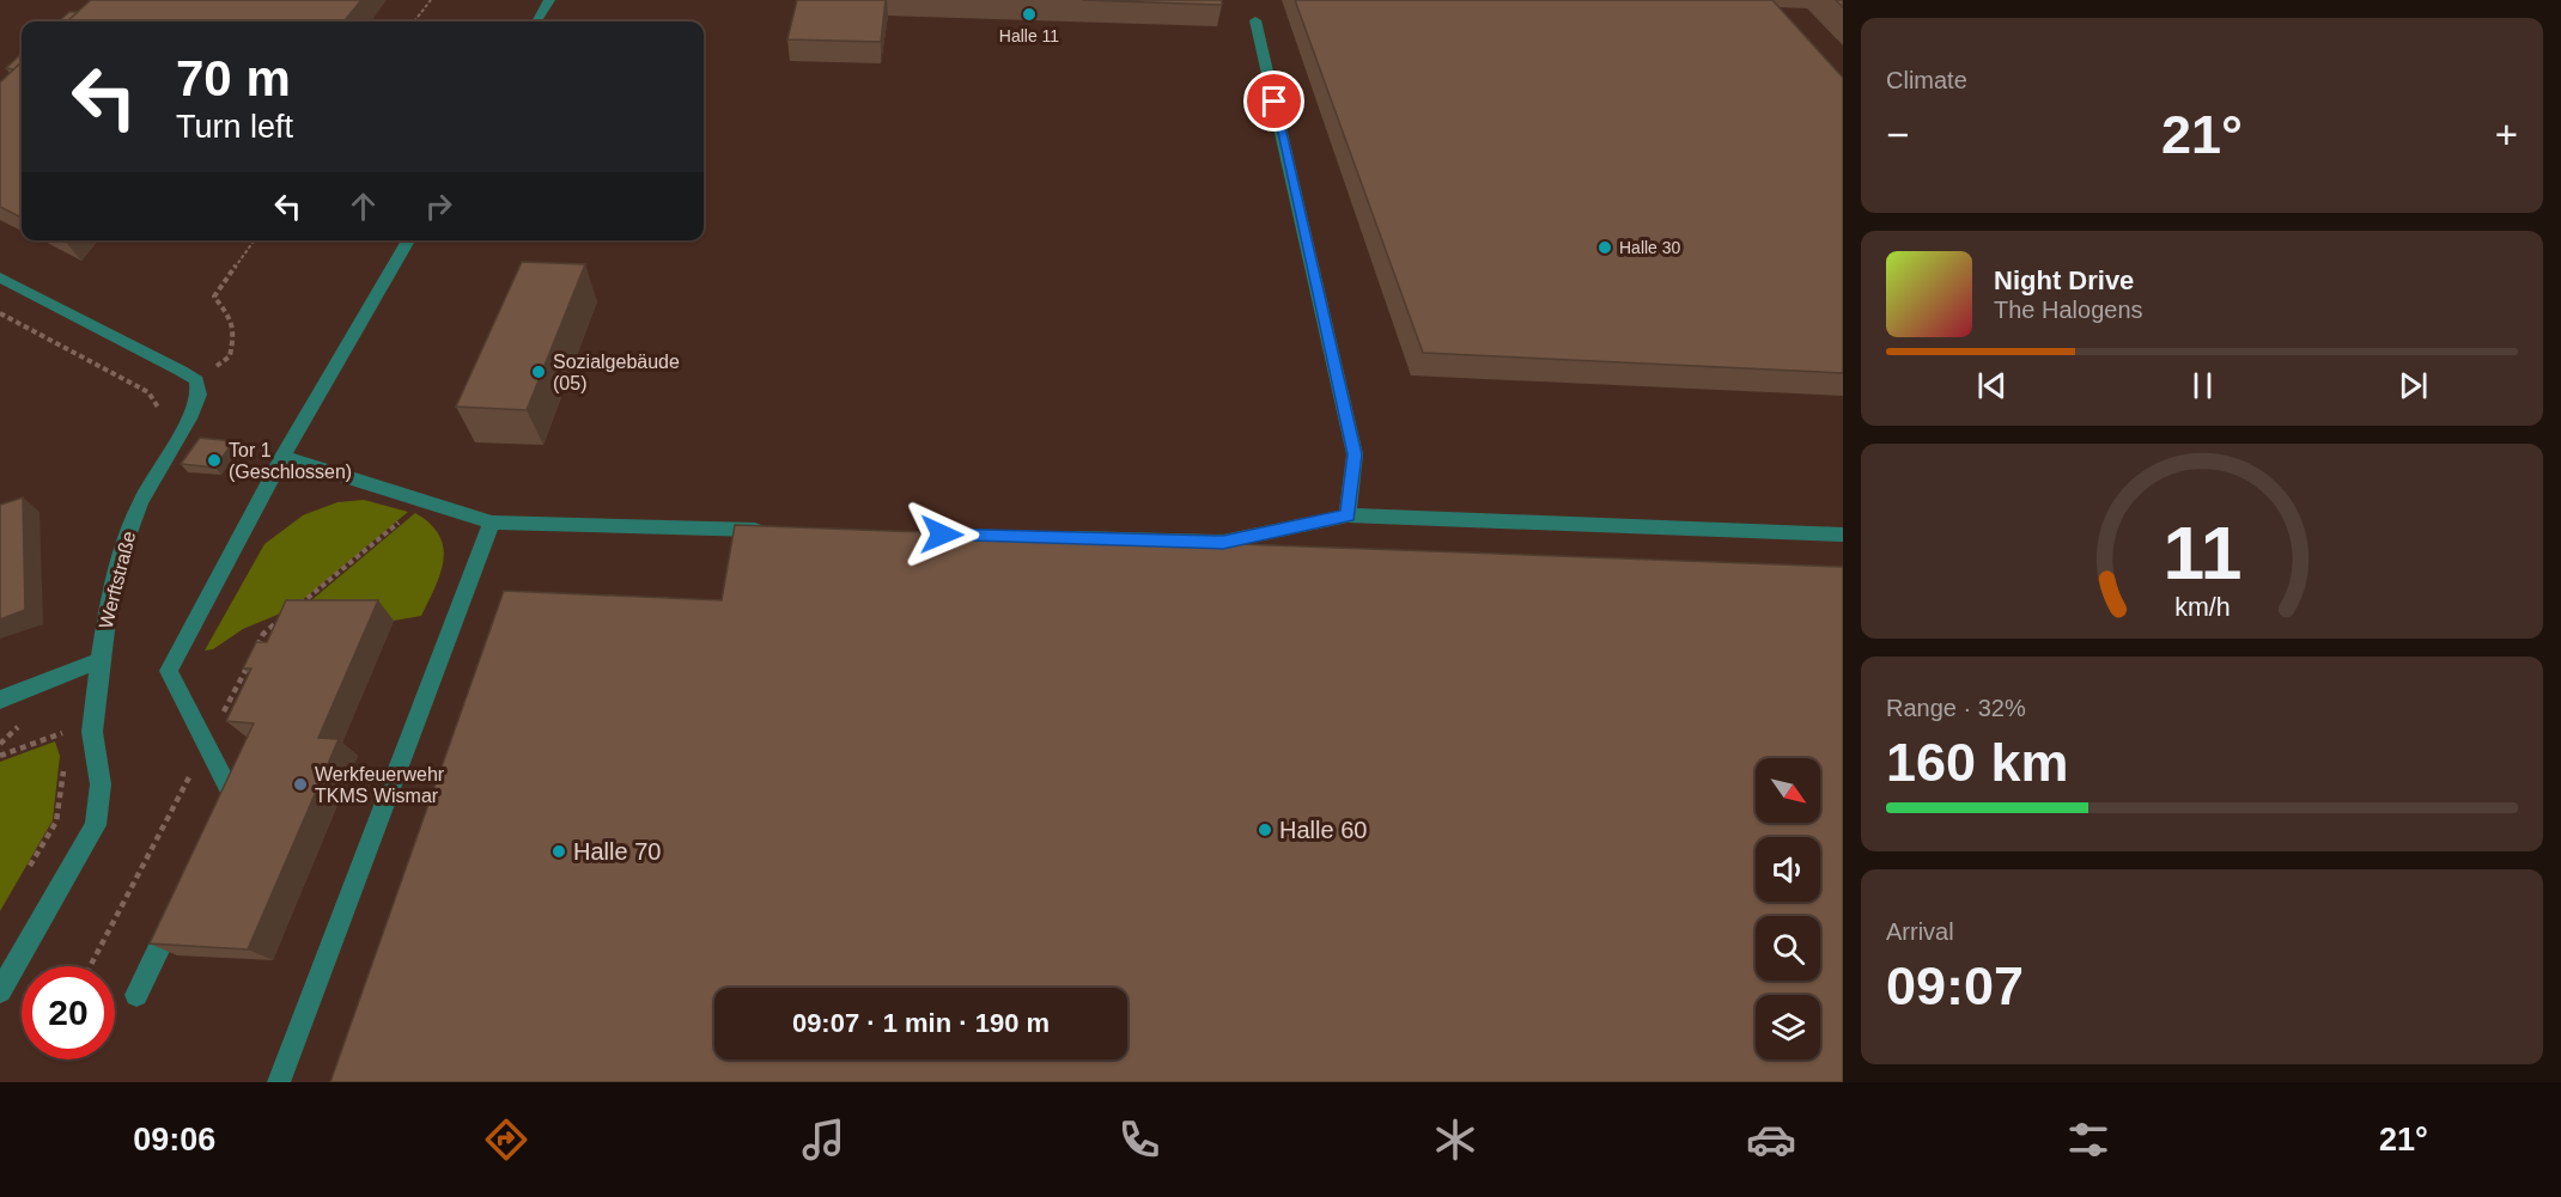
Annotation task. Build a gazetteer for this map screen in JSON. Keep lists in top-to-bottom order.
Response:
{
  "streets": {
    "street": ["Werftstraße"]
  },
  "places": [
    "Halle 11",
    "Halle 30",
    "Sozialgebäude (05)",
    "Tor 1 (Geschlossen)",
    "Werkfeuerwehr TKMS Wismar",
    "Halle 60",
    "Halle 70"
  ],
  "north": "bottom right",
  "page": {
    "tile": [
      "Climate",
      ["Range · 32%", "160 km"],
      ["Arrival", "09:07"]
    ],
    "turn": ["70 m", "Turn left"],
    "heat": ["−", "21°", "+"],
    "song": ["Night Drive", "The Halogens"],
    "limit": "20",
    "trip": "09:07 · 1 min · 190 m",
    "tabs": ["09:06", "21°"],
    "gauge": ["11", "km/h"]
  }
}
